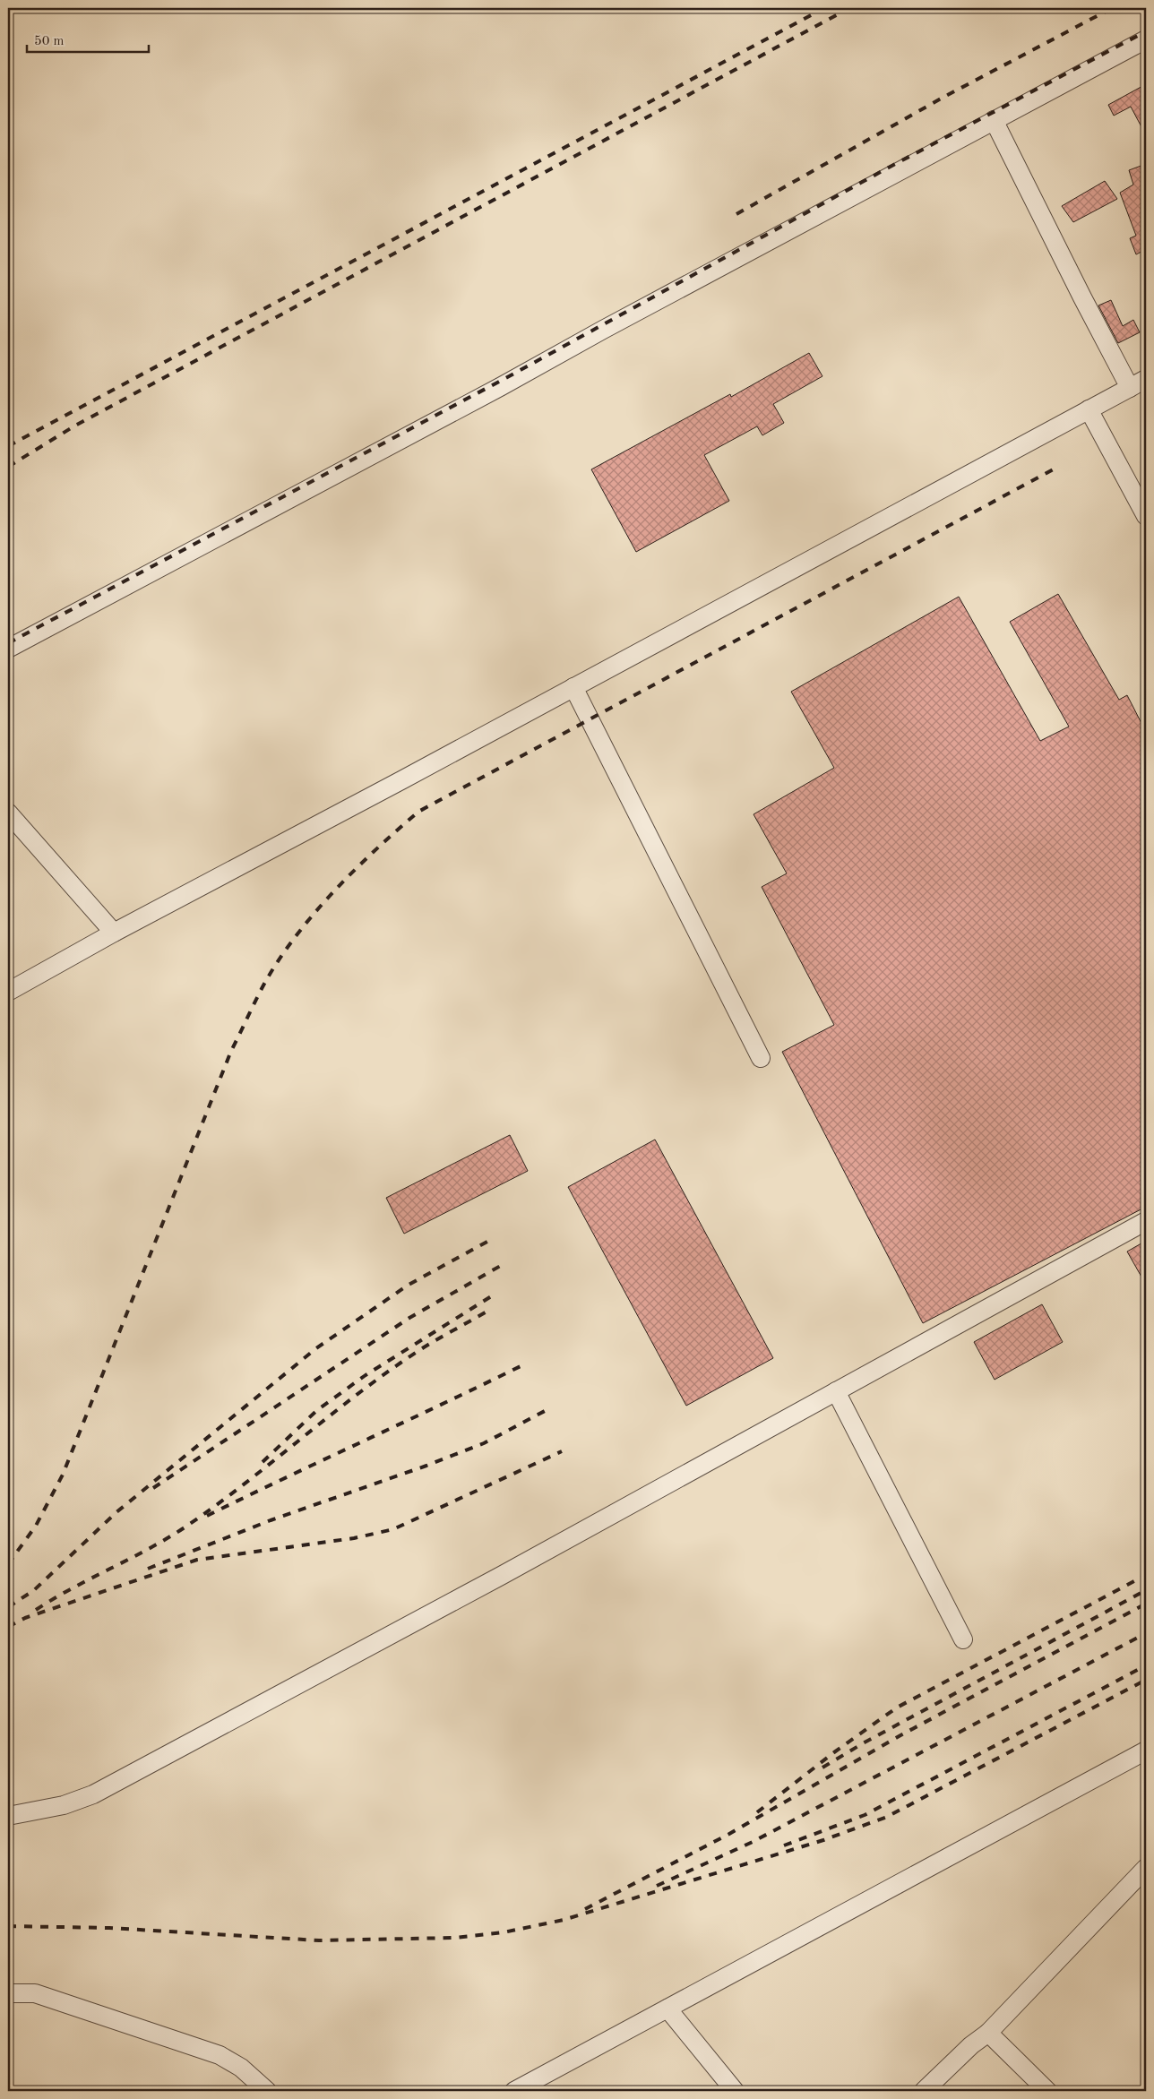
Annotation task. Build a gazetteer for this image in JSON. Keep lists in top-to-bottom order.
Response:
{
  "scale_bar": "50 m"
}
